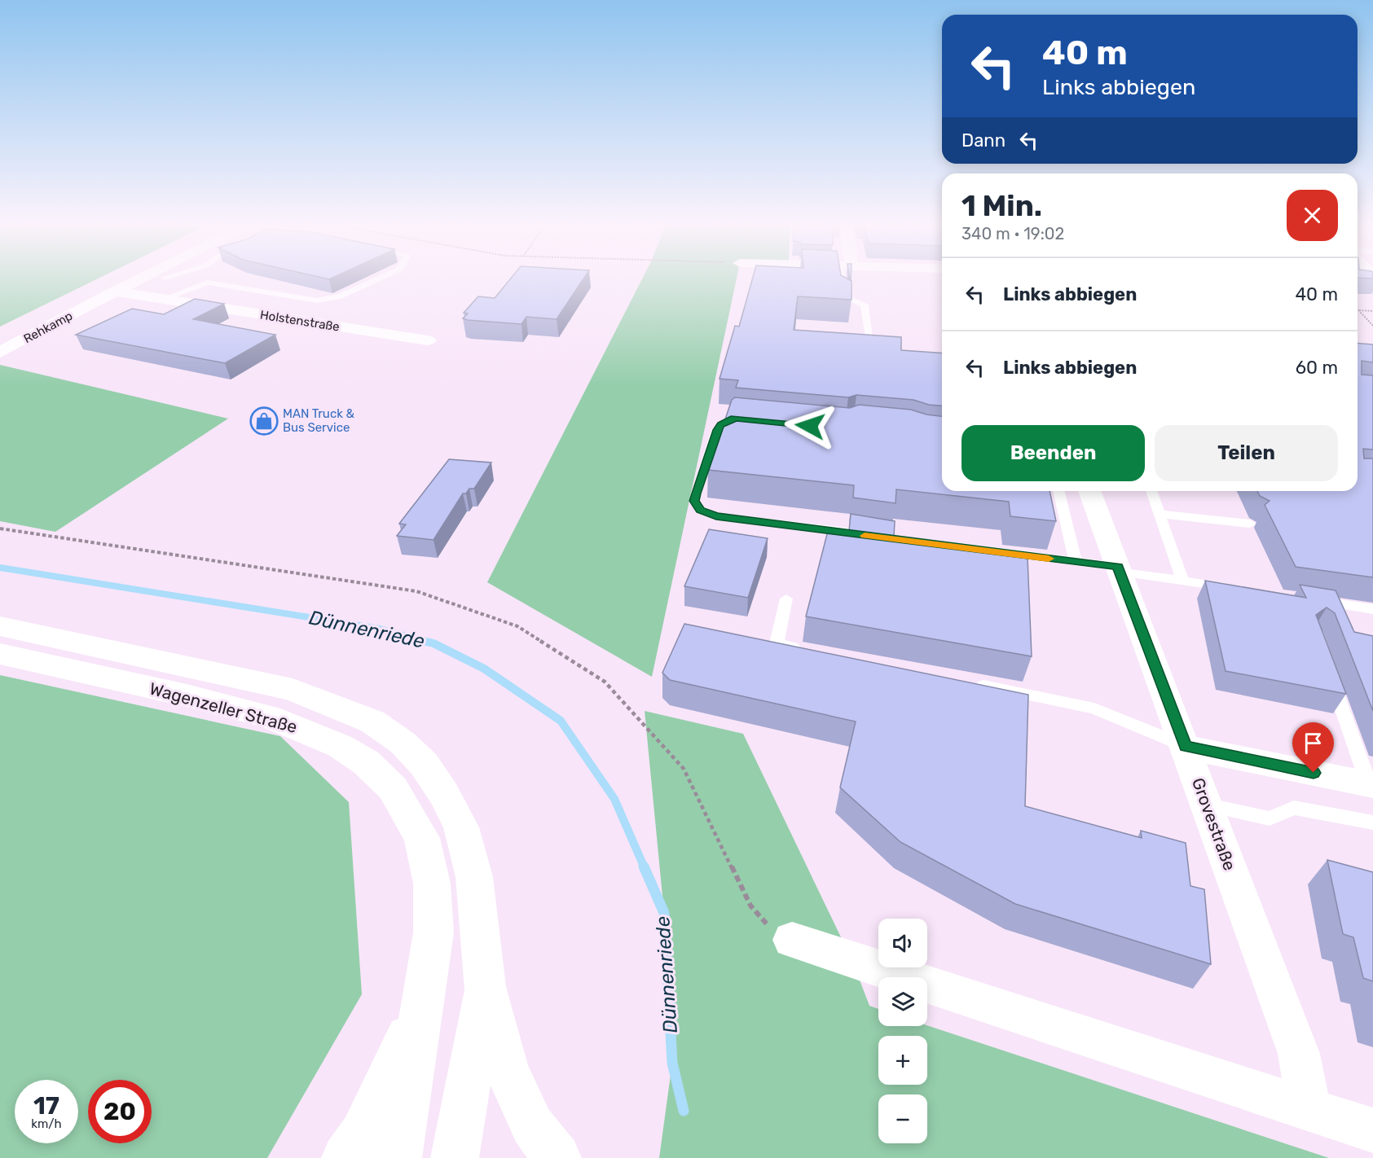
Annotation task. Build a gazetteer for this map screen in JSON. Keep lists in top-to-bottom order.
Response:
{
  "streets": {
    "main road": ["Wagenzeller Straße"],
    "street": ["Holstenstraße", "Rehkamp", "Grovestraße"]
  },
  "crossings": [
    ["Holstenstraße", "Rehkamp"]
  ],
  "water": ["Dünnenriede"],
  "places": {
    "shop": ["MAN Truck & Bus Service"]
  },
  "page": {
    "turn": ["40 m", "Links abbiegen"],
    "then": "Dann",
    "heading": ["1 Min.", "340 m · 19:02"],
    "list": [
      {
        "name": "Links abbiegen",
        "value": "40 m"
      },
      {
        "name": "Links abbiegen",
        "value": "60 m"
      }
    ],
    "buttons": ["Beenden", "Teilen"],
    "map_buttons": ["+", "−"],
    "speed": "17 km/h",
    "limit": "20"
  }
}
